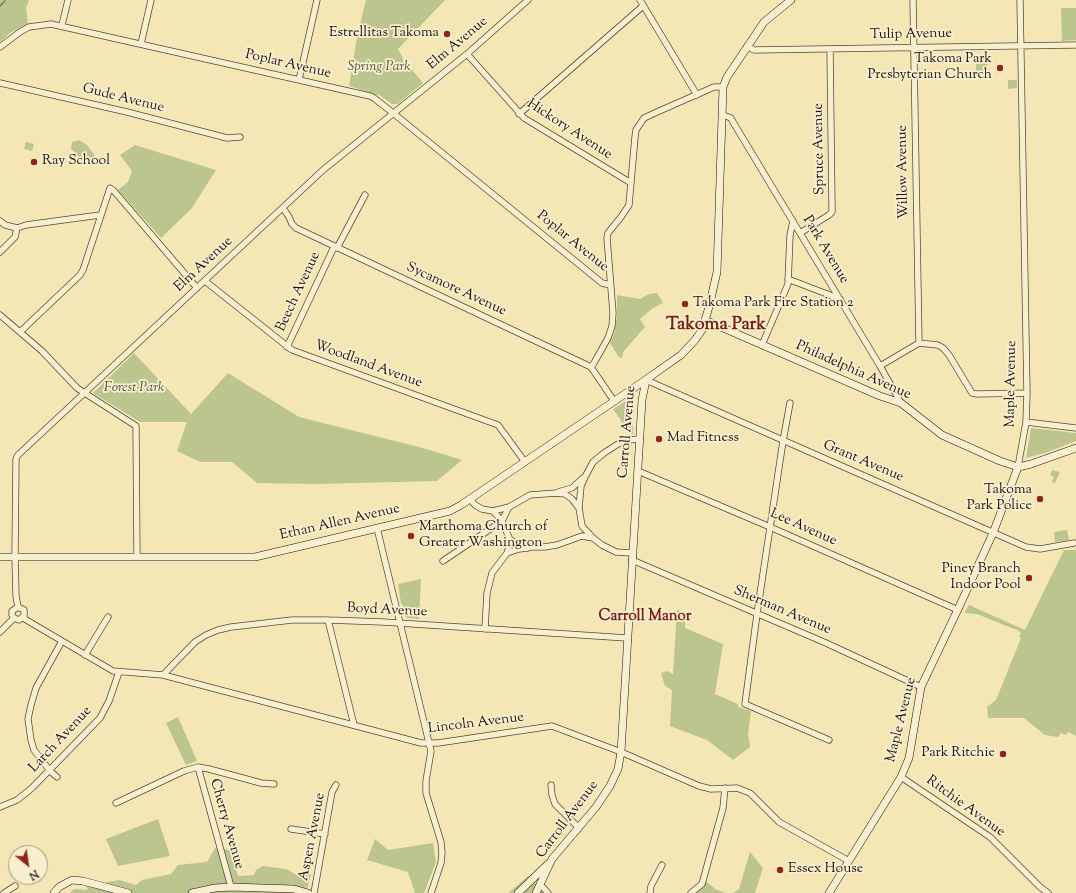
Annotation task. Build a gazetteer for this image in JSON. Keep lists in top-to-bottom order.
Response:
{
  "streets": {
    "main road": [
      "Philadelphia Avenue",
      "Maple Avenue",
      "Carroll Avenue",
      "Ethan Allen Avenue"
    ],
    "street": [
      "Tulip Avenue",
      "Elm Avenue",
      "Poplar Avenue",
      "Gude Avenue",
      "Hickory Avenue",
      "Spruce Avenue",
      "Willow Avenue",
      "Park Avenue",
      "Sycamore Avenue",
      "Beech Avenue",
      "Woodland Avenue",
      "Grant Avenue",
      "Lee Avenue",
      "Boyd Avenue",
      "Sherman Avenue",
      "Lincoln Avenue",
      "Larch Avenue",
      "Ritchie Avenue",
      "Cherry Avenue",
      "Aspen Avenue"
    ]
  },
  "crossings": [
    ["Tulip Avenue", "Spruce Avenue"],
    ["Tulip Avenue", "Willow Avenue"],
    ["Tulip Avenue", "Maple Avenue"],
    ["Tulip Avenue", "Carroll Avenue"],
    ["Elm Avenue", "Poplar Avenue"],
    ["Elm Avenue", "Hickory Avenue"],
    ["Elm Avenue", "Sycamore Avenue"],
    ["Elm Avenue", "Woodland Avenue"],
    ["Elm Avenue", "Ethan Allen Avenue"],
    ["Elm Avenue", "Lincoln Avenue"],
    ["Spruce Avenue", "Park Avenue"],
    ["Park Avenue", "Philadelphia Avenue"],
    ["Park Avenue", "Carroll Avenue"],
    ["Sycamore Avenue", "Beech Avenue"],
    ["Beech Avenue", "Woodland Avenue"],
    ["Woodland Avenue", "Ethan Allen Avenue"],
    ["Philadelphia Avenue", "Maple Avenue"],
    ["Philadelphia Avenue", "Carroll Avenue"],
    ["Maple Avenue", "Grant Avenue"],
    ["Maple Avenue", "Lee Avenue"],
    ["Maple Avenue", "Sherman Avenue"],
    ["Maple Avenue", "Lincoln Avenue"],
    ["Maple Avenue", "Ritchie Avenue"],
    ["Carroll Avenue", "Grant Avenue"],
    ["Carroll Avenue", "Ethan Allen Avenue"],
    ["Carroll Avenue", "Lee Avenue"],
    ["Carroll Avenue", "Boyd Avenue"],
    ["Carroll Avenue", "Sherman Avenue"],
    ["Carroll Avenue", "Lincoln Avenue"],
    ["Grant Avenue", "Ethan Allen Avenue"],
    ["Boyd Avenue", "Lincoln Avenue"],
    ["Lincoln Avenue", "Larch Avenue"]
  ],
  "districts": ["Takoma Park", "Carroll Manor"],
  "parks": ["Spring Park", "Forest Park"],
  "places": [
    "Estrellitas Takoma",
    "Takoma Park Presbyterian Church",
    "Ray School",
    "Takoma Park Fire Station 2",
    "Mad Fitness",
    "Takoma Park Police",
    "Marthoma Church of Greater Washington",
    "Piney Branch Indoor Pool",
    "Park Ritchie",
    "Essex House"
  ],
  "north": "bottom right"
}
